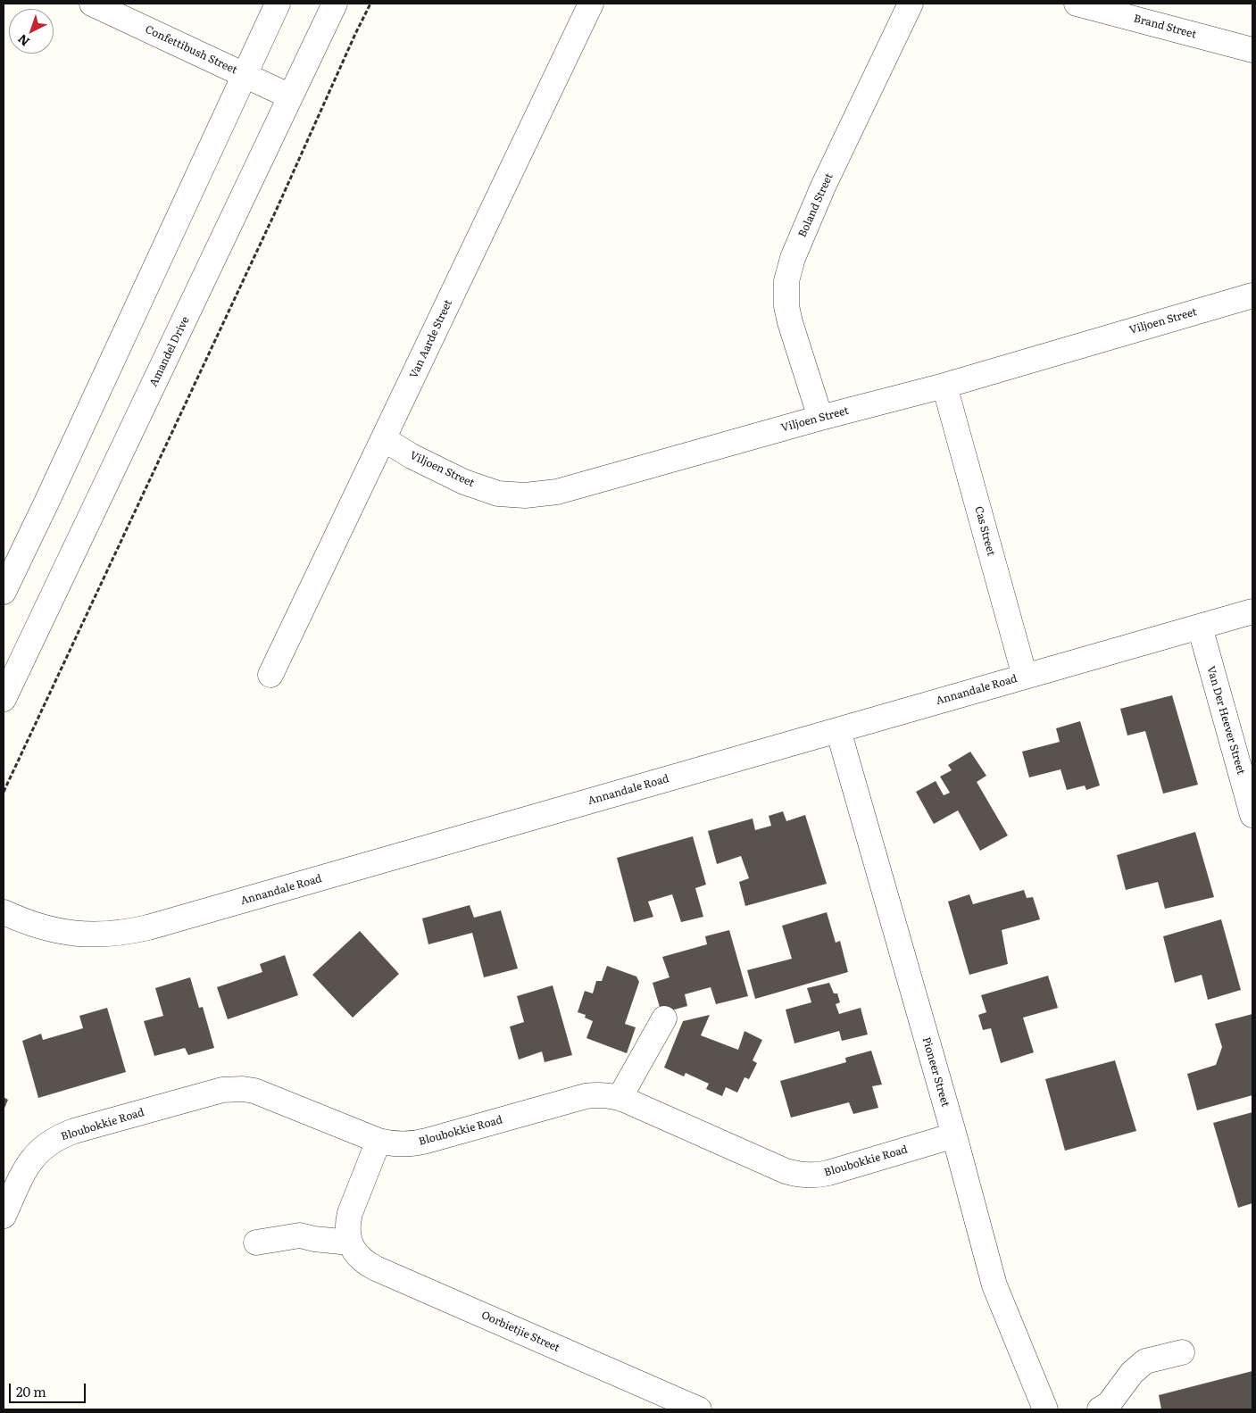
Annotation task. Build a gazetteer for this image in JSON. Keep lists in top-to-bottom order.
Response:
{
  "streets": {
    "street": [
      "Brand Street",
      "Confettibush Street",
      "Boland Street",
      "Viljoen Street",
      "Van Aarde Street",
      "Amandel Drive",
      "Cas Street",
      "Annandale Road",
      "Van Der Heever Street",
      "Pioneer Street",
      "Bloubokkie Road",
      "Oorbietjie Street"
    ]
  },
  "crossings": [
    ["Confettibush Street", "Amandel Drive"],
    ["Boland Street", "Viljoen Street"],
    ["Viljoen Street", "Van Aarde Street"],
    ["Viljoen Street", "Cas Street"],
    ["Cas Street", "Annandale Road"],
    ["Annandale Road", "Van Der Heever Street"],
    ["Annandale Road", "Pioneer Street"],
    ["Pioneer Street", "Bloubokkie Road"]
  ],
  "scale_bar": "20 m",
  "north": "bottom left"
}
